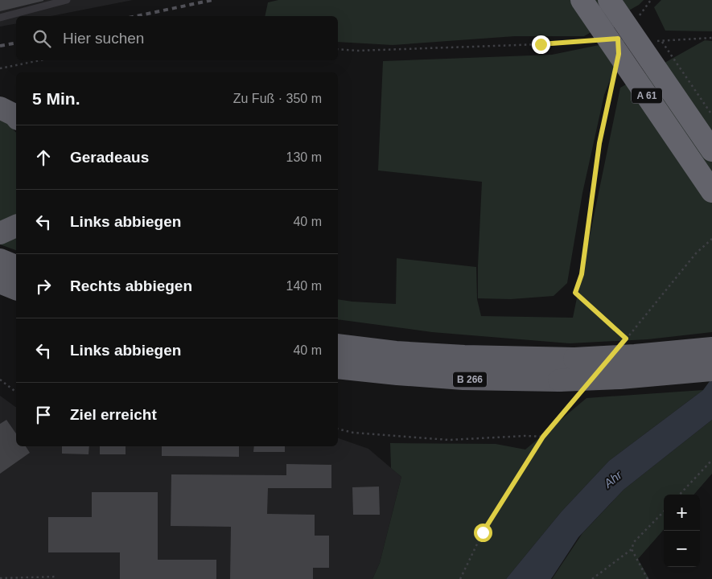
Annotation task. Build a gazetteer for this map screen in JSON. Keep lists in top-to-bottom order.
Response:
{
  "streets": {
    "highway": ["A 61", "B 266"]
  },
  "water": ["Ahr"],
  "page": {
    "search": "Hier suchen",
    "heading": ["5 Min.", "Zu Fuß · 350 m"],
    "list": [
      ["Geradeaus", "130 m"],
      ["Links abbiegen", "40 m"],
      ["Rechts abbiegen", "140 m"],
      ["Links abbiegen", "40 m"],
      "Ziel erreicht"
    ],
    "map_buttons": ["+", "−"]
  }
}
